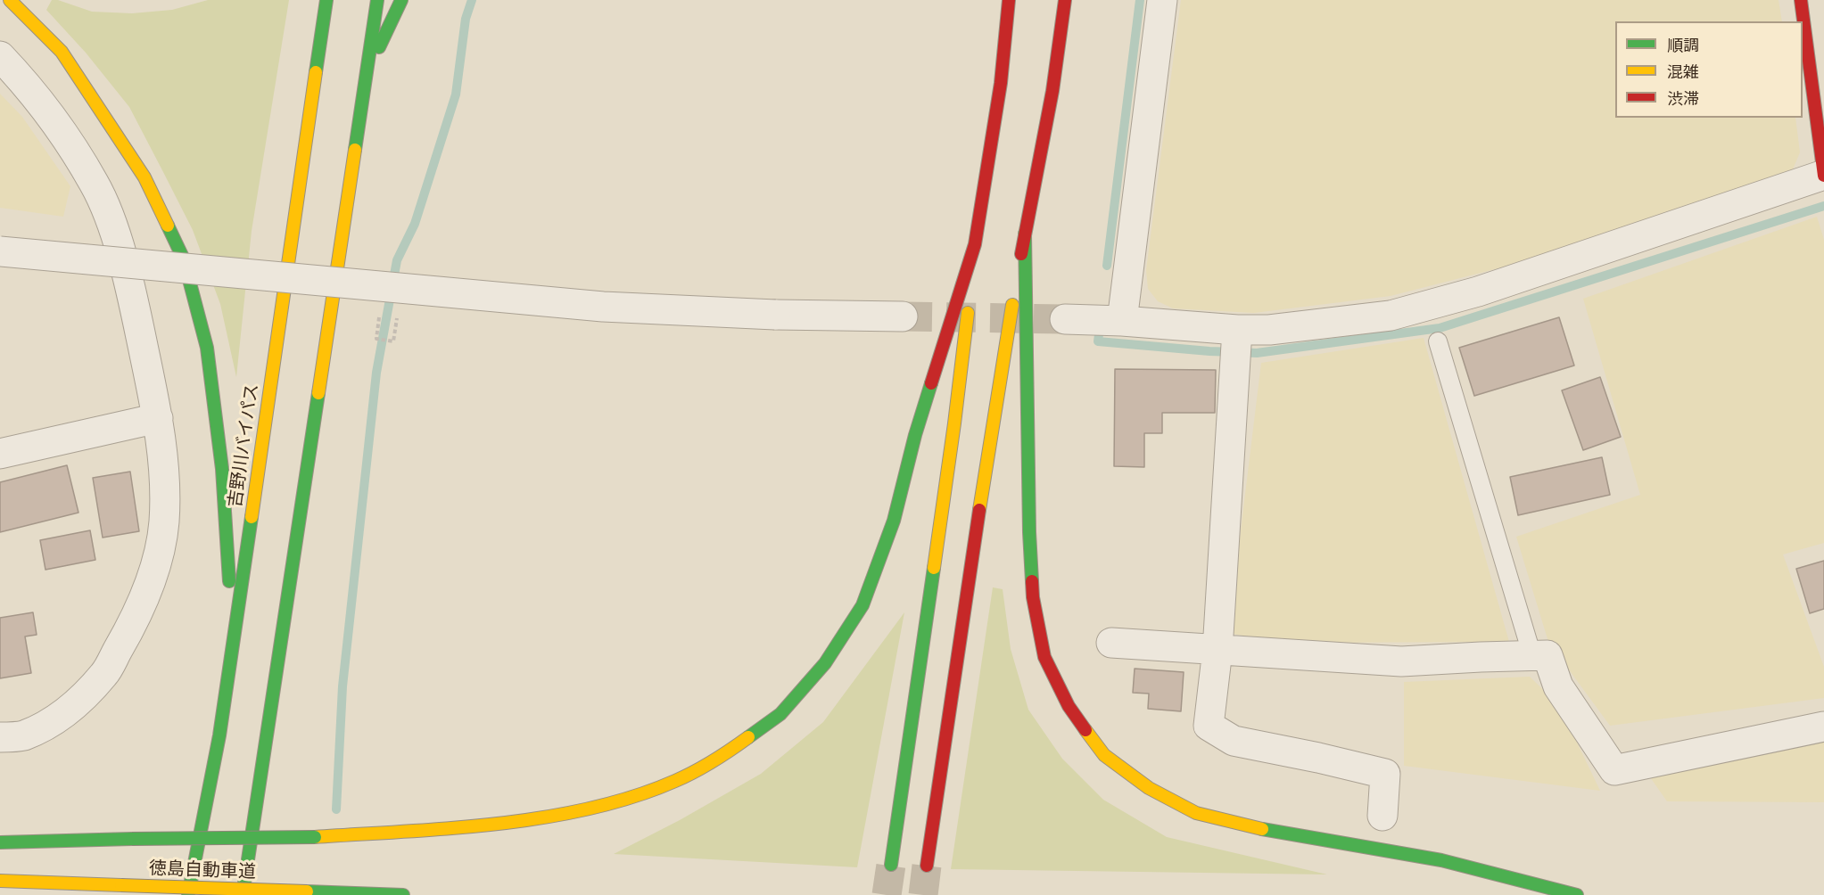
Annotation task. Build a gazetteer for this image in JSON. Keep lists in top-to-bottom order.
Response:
{
  "streets": {
    "main road": ["吉野川バイパス", "徳島自動車道"]
  },
  "legend": ["順調", "混雑", "渋滞"]
}
